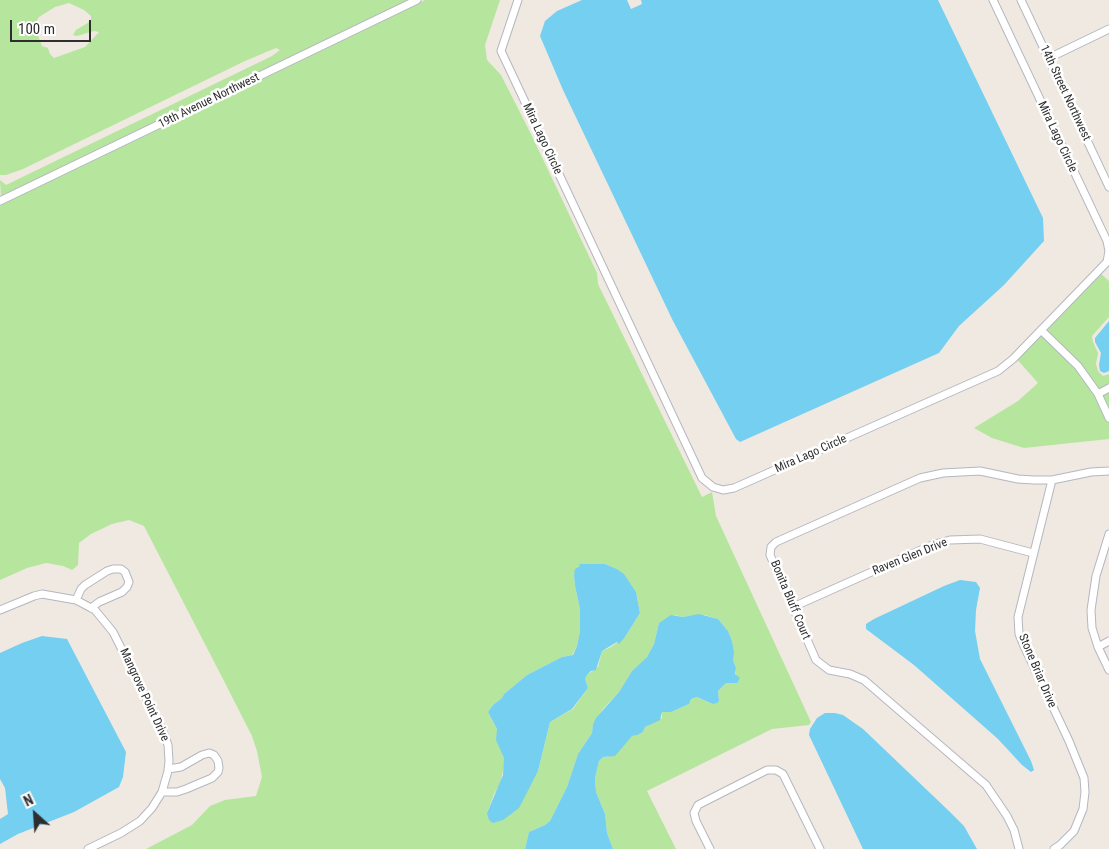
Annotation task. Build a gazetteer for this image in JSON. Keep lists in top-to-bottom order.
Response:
{
  "streets": {
    "street": [
      "14th Street Northwest",
      "19th Avenue Northwest",
      "Mira Lago Circle",
      "Raven Glen Drive",
      "Bonita Bluff Court",
      "Stone Briar Drive",
      "Mangrove Point Drive"
    ]
  },
  "crossings": [
    ["Raven Glen Drive", "Bonita Bluff Court"],
    ["Raven Glen Drive", "Stone Briar Drive"],
    ["Bonita Bluff Court", "Stone Briar Drive"]
  ],
  "scale_bar": "100 m",
  "north": "top left"
}
